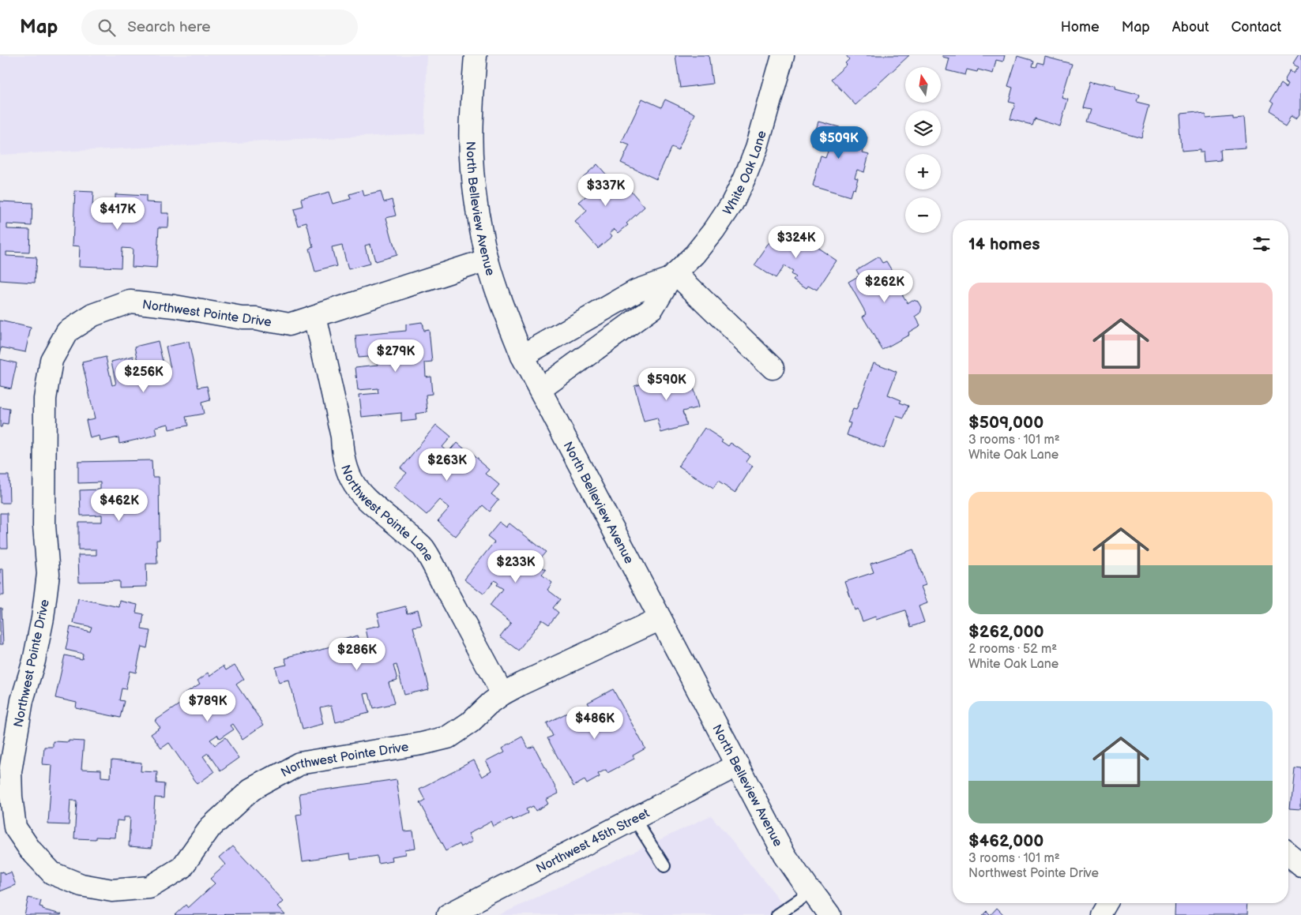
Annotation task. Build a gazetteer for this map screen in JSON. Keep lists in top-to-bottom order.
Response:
{
  "streets": {
    "street": [
      "White Oak Lane",
      "North Belleview Avenue",
      "Northwest Pointe Drive",
      "Northwest Pointe Lane",
      "Northwest 45th Street"
    ]
  },
  "crossings": [
    ["White Oak Lane", "North Belleview Avenue"],
    ["North Belleview Avenue", "Northwest Pointe Drive"],
    ["North Belleview Avenue", "Northwest 45th Street"],
    ["Northwest Pointe Drive", "Northwest Pointe Lane"]
  ],
  "north": "top",
  "page": {
    "header": "Map",
    "search": "Search here",
    "nav": [
      "Home",
      "Map",
      "About",
      "Contact"
    ],
    "map_buttons": ["+", "−"],
    "price": [
      "$509K",
      "$337K",
      "$417K",
      "$324K",
      "$262K",
      "$279K",
      "$256K",
      "$590K",
      "$263K",
      "$462K",
      "$233K",
      "$286K",
      "$789K",
      "$486K"
    ],
    "heading": "14 homes",
    "list": [
      {
        "name": "$509,000",
        "note": "3 rooms · 101 m² · White Oak Lane"
      },
      {
        "name": "$262,000",
        "note": "2 rooms · 52 m² · White Oak Lane"
      },
      {
        "name": "$462,000",
        "note": "3 rooms · 101 m² · Northwest Pointe Drive"
      }
    ]
  }
}
